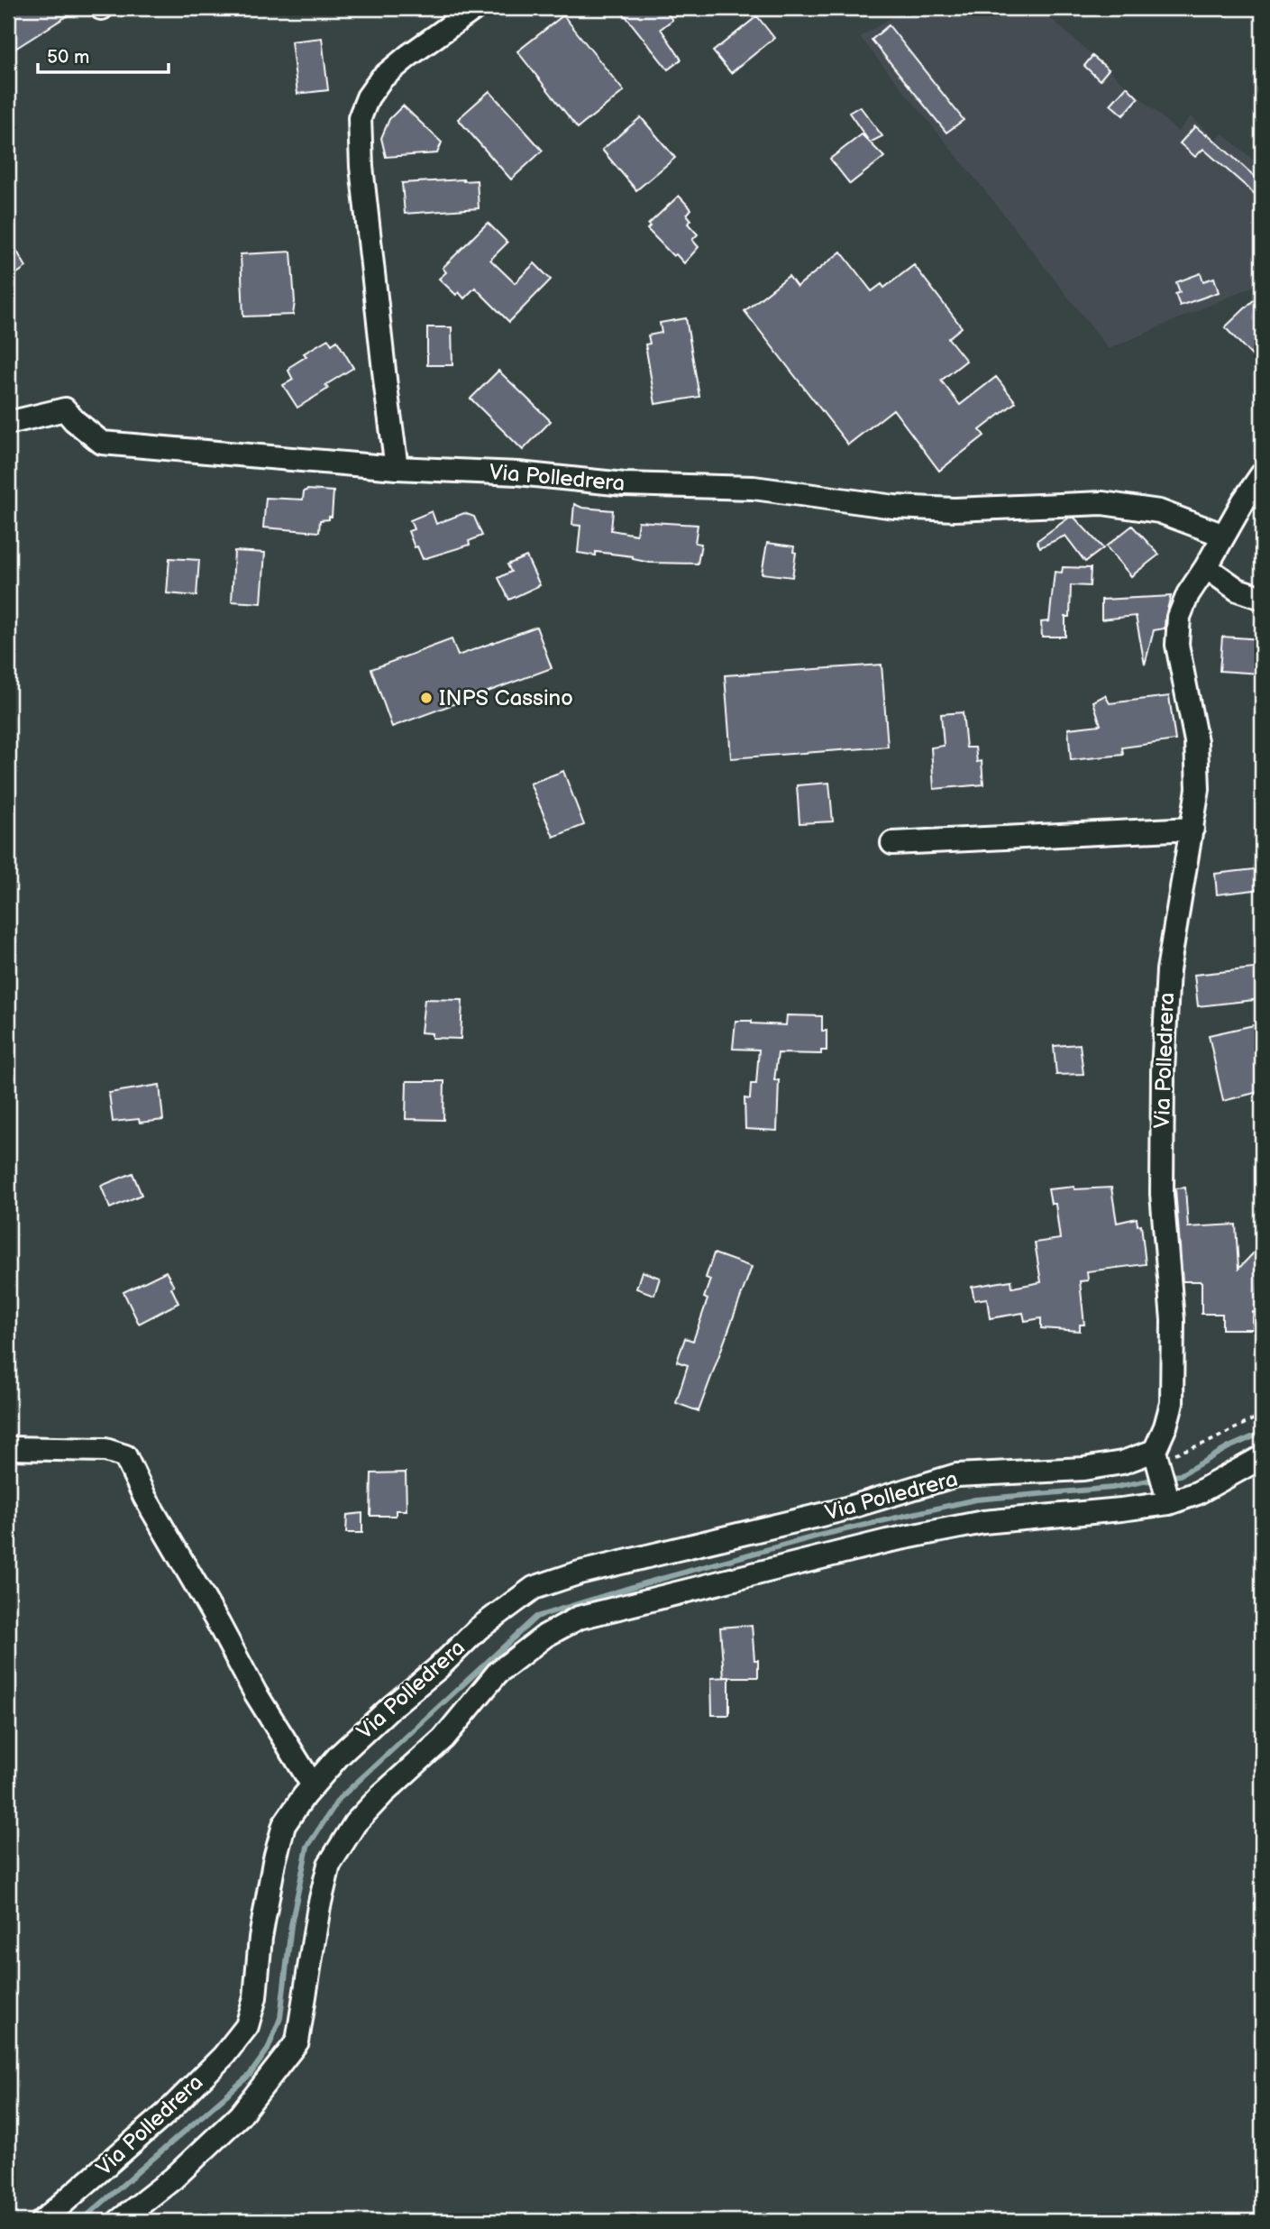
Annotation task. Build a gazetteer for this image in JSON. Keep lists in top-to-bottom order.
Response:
{
  "streets": {
    "street": ["Via Polledrera"]
  },
  "places": ["INPS Cassino"],
  "scale_bar": "50 m"
}
